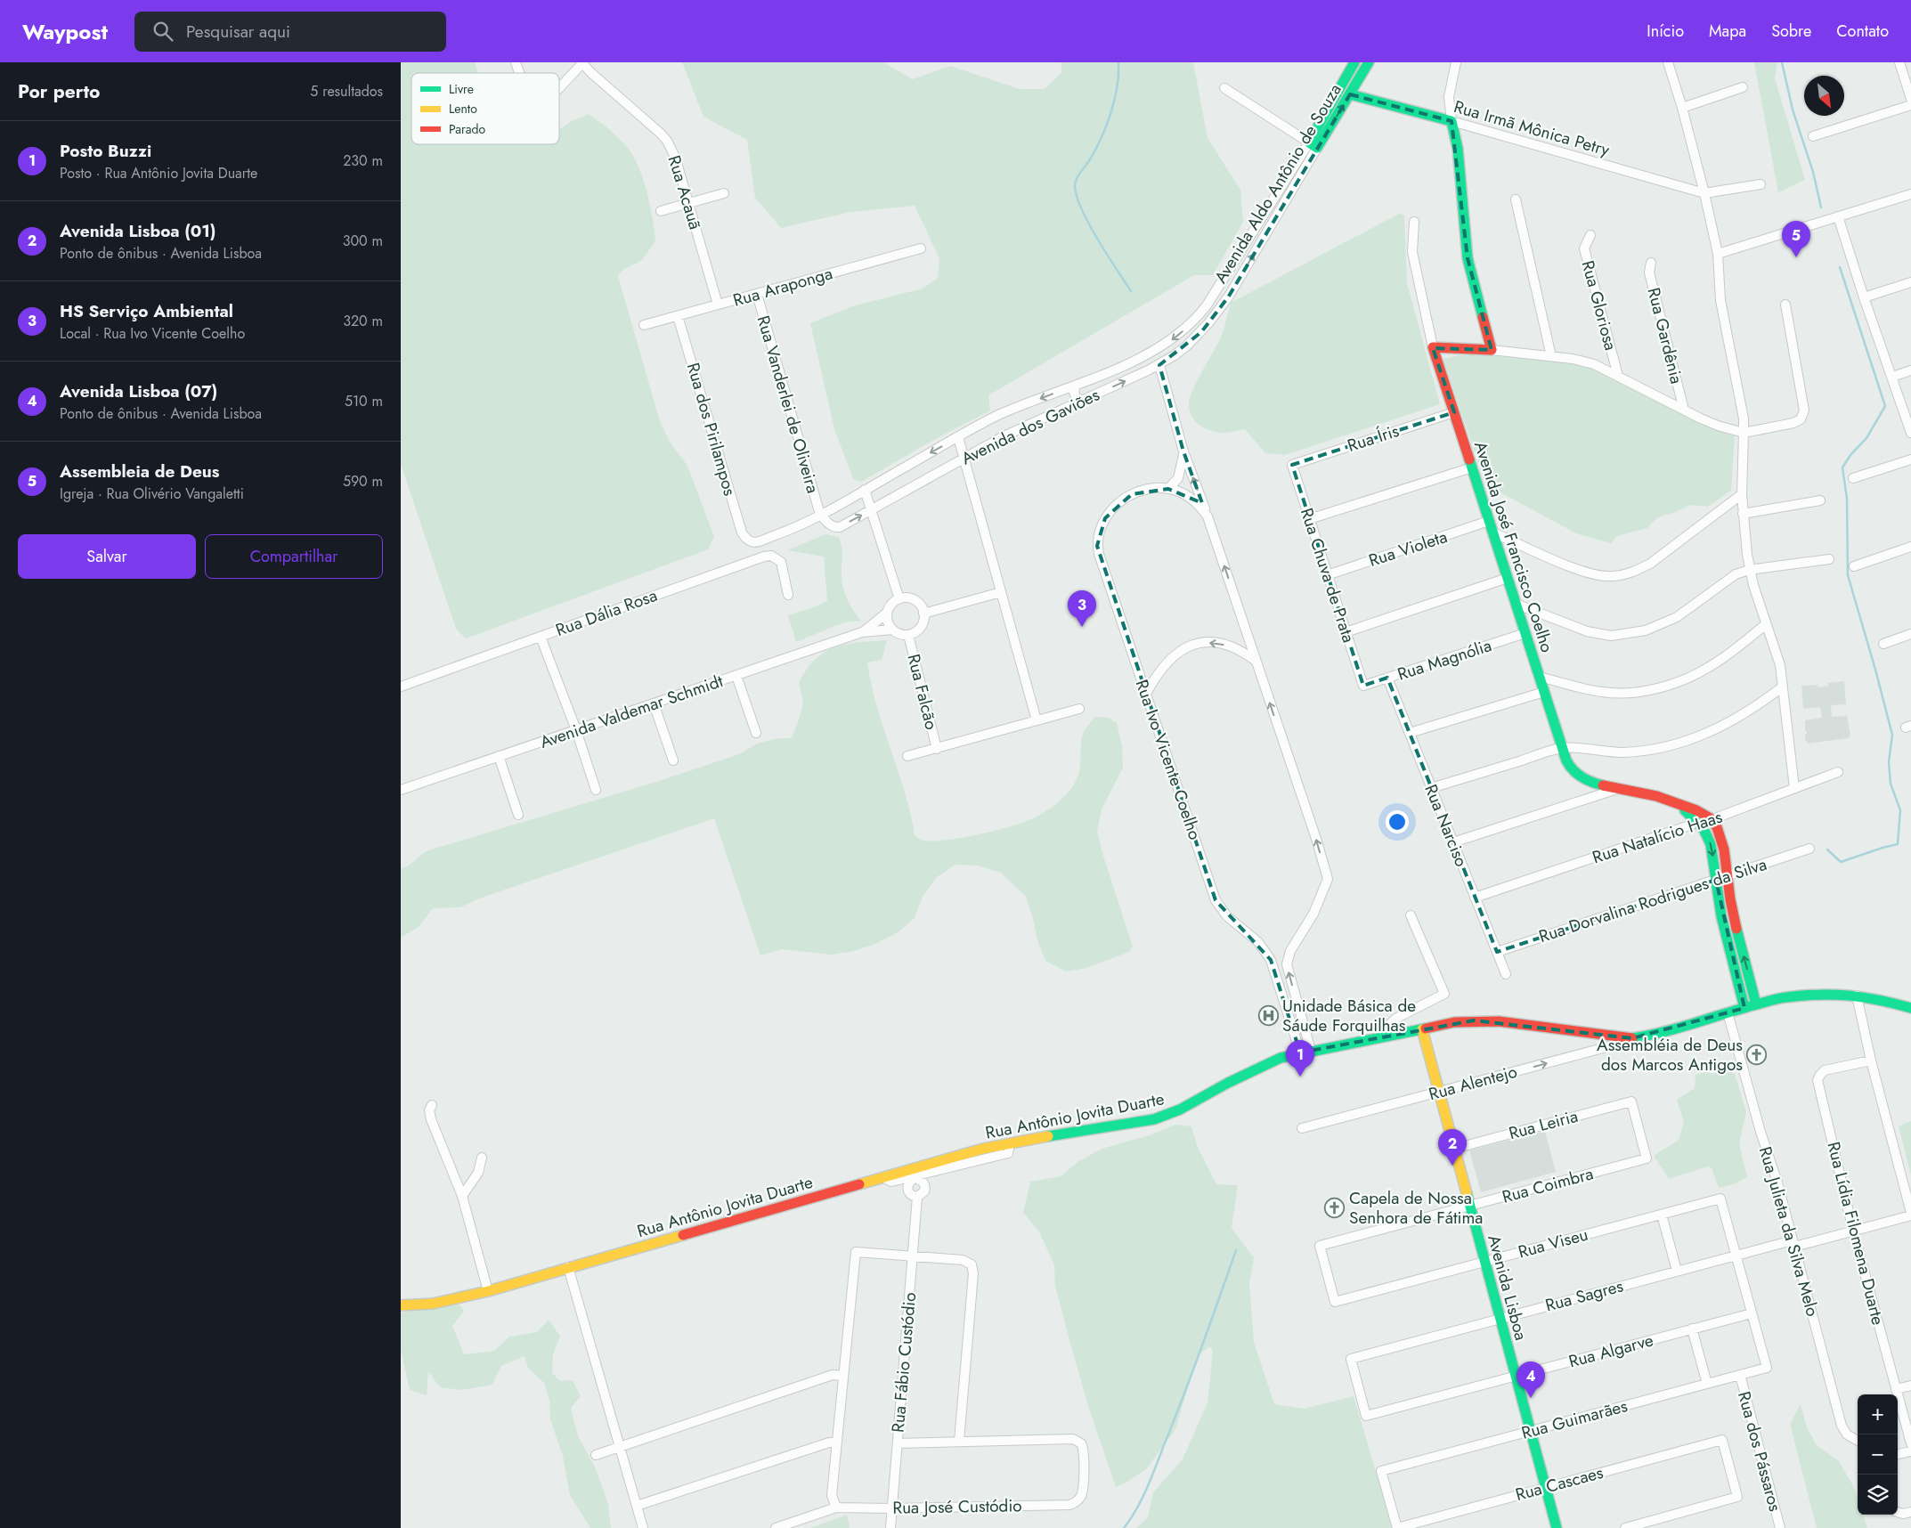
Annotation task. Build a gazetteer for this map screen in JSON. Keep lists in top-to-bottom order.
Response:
{
  "streets": {
    "street": [
      "Rua Irmã Mônica Petry",
      "Avenida Aldo Antônio de Souza",
      "Rua Acauã",
      "Rua Araponga",
      "Rua Gloriosa",
      "Rua Gardênia",
      "Rua Vanderlei de Oliveira",
      "Avenida dos Gaviões",
      "Rua dos Pirilampos",
      "Rua Íris",
      "Avenida José Francisco Coelho",
      "Rua Violeta",
      "Rua Chuva de Prata",
      "Rua Dália Rosa",
      "Rua Magnólia",
      "Rua Falcão",
      "Avenida Valdemar Schmidt",
      "Rua Ivo Vicente Coelho",
      "Rua Narciso",
      "Rua Natalício Haas",
      "Rua Dorvalina Rodrigues da Silva",
      "Rua Alentejo",
      "Rua Antônio Jovita Duarte",
      "Rua Leiria",
      "Rua Coimbra",
      "Rua Julieta da Silva Melo",
      "Rua Lídia Filomena Duarte",
      "Rua Viseu",
      "Avenida Lisboa",
      "Rua Sagres",
      "Rua Algarve",
      "Rua Fábio Custódio",
      "Rua Guimarães",
      "Rua dos Pássaros",
      "Rua Cascaes",
      "Rua José Custódio"
    ]
  },
  "crossings": [
    ["Rua Irmã Mônica Petry", "Avenida Aldo Antônio de Souza"],
    ["Avenida Aldo Antônio de Souza", "Avenida dos Gaviões"],
    ["Rua Acauã", "Rua Araponga"],
    ["Rua Araponga", "Rua Vanderlei de Oliveira"],
    ["Rua Araponga", "Rua dos Pirilampos"],
    ["Rua Vanderlei de Oliveira", "Avenida dos Gaviões"],
    ["Avenida dos Gaviões", "Rua dos Pirilampos"],
    ["Avenida dos Gaviões", "Rua Ivo Vicente Coelho"],
    ["Rua Íris", "Avenida José Francisco Coelho"],
    ["Rua Íris", "Rua Chuva de Prata"],
    ["Avenida José Francisco Coelho", "Rua Violeta"],
    ["Avenida José Francisco Coelho", "Rua Magnólia"],
    ["Avenida José Francisco Coelho", "Rua Natalício Haas"],
    ["Avenida José Francisco Coelho", "Rua Dorvalina Rodrigues da Silva"],
    ["Avenida José Francisco Coelho", "Rua Antônio Jovita Duarte"],
    ["Rua Violeta", "Rua Chuva de Prata"],
    ["Rua Chuva de Prata", "Rua Magnólia"],
    ["Rua Magnólia", "Rua Narciso"],
    ["Rua Ivo Vicente Coelho", "Rua Antônio Jovita Duarte"],
    ["Rua Narciso", "Rua Natalício Haas"],
    ["Rua Narciso", "Rua Dorvalina Rodrigues da Silva"],
    ["Rua Alentejo", "Rua Antônio Jovita Duarte"],
    ["Rua Alentejo", "Avenida Lisboa"],
    ["Rua Antônio Jovita Duarte", "Rua Julieta da Silva Melo"],
    ["Rua Antônio Jovita Duarte", "Avenida Lisboa"],
    ["Rua Leiria", "Rua Coimbra"],
    ["Rua Leiria", "Avenida Lisboa"],
    ["Rua Coimbra", "Rua Viseu"],
    ["Rua Coimbra", "Avenida Lisboa"],
    ["Rua Julieta da Silva Melo", "Rua Sagres"],
    ["Rua Lídia Filomena Duarte", "Rua Sagres"],
    ["Rua Viseu", "Avenida Lisboa"],
    ["Rua Viseu", "Rua Sagres"],
    ["Avenida Lisboa", "Rua Sagres"],
    ["Avenida Lisboa", "Rua Algarve"],
    ["Avenida Lisboa", "Rua Guimarães"],
    ["Avenida Lisboa", "Rua Cascaes"],
    ["Rua Sagres", "Rua Algarve"],
    ["Rua Algarve", "Rua Guimarães"],
    ["Rua Fábio Custódio", "Rua José Custódio"],
    ["Rua Guimarães", "Rua dos Pássaros"],
    ["Rua Guimarães", "Rua Cascaes"]
  ],
  "one_way": ["Rua Ivo Vicente Coelho", "Rua Alentejo"],
  "places": {
    "hospital": ["Unidade Básica de Sáude Forquilhas"],
    "church": ["Assembléia de Deus dos Marcos Antigos", "Capela de Nossa Senhora de Fátima"]
  },
  "legend": ["Livre", "Lento", "Parado"],
  "north": "bottom right",
  "page": {
    "header": "Waypost",
    "search": "Pesquisar aqui",
    "nav": [
      "Início",
      "Mapa",
      "Sobre",
      "Contato"
    ],
    "heading": ["Por perto", "5 resultados"],
    "list": [
      {
        "mark": "1",
        "name": "Posto Buzzi",
        "note": "Posto · Rua Antônio Jovita Duarte",
        "value": "230 m"
      },
      {
        "mark": "2",
        "name": "Avenida Lisboa (01)",
        "note": "Ponto de ônibus · Avenida Lisboa",
        "value": "300 m"
      },
      {
        "mark": "3",
        "name": "HS Serviço Ambiental",
        "note": "Local · Rua Ivo Vicente Coelho",
        "value": "320 m"
      },
      {
        "mark": "4",
        "name": "Avenida Lisboa (07)",
        "note": "Ponto de ônibus · Avenida Lisboa",
        "value": "510 m"
      },
      {
        "mark": "5",
        "name": "Assembleia de Deus",
        "note": "Igreja · Rua Olivério Vangaletti",
        "value": "590 m"
      }
    ],
    "pins": [
      "5",
      "3",
      "1",
      "2",
      "4"
    ],
    "buttons": ["Salvar", "Compartilhar"],
    "map_buttons": ["+", "−"]
  }
}
